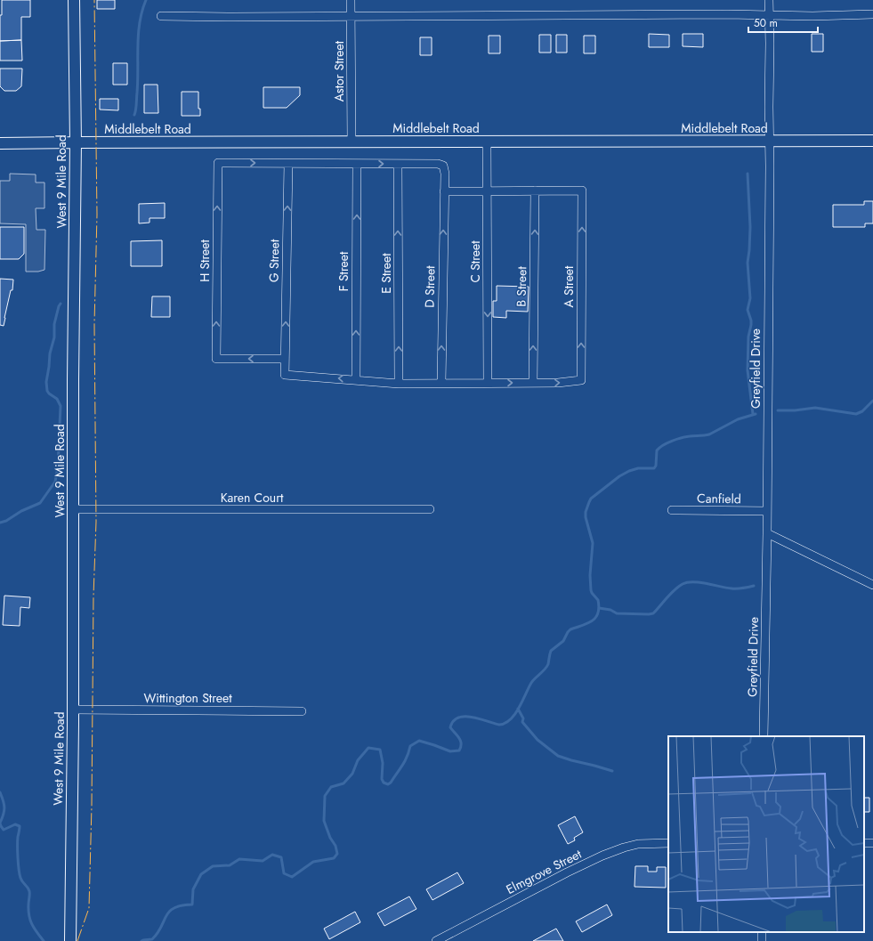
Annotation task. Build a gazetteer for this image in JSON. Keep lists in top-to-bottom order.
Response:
{
  "streets": {
    "street": [
      "Astor Street",
      "Middlebelt Road",
      "West 9 Mile Road",
      "H Street",
      "G Street",
      "C Street",
      "F Street",
      "E Street",
      "D Street",
      "B Street",
      "A Street",
      "Greyfield Drive",
      "Karen Court",
      "Canfield",
      "Wittington Street",
      "Elmgrove Street"
    ]
  },
  "crossings": [
    ["Astor Street", "Middlebelt Road"],
    ["Middlebelt Road", "West 9 Mile Road"],
    ["Middlebelt Road", "C Street"],
    ["Middlebelt Road", "Greyfield Drive"],
    ["West 9 Mile Road", "Karen Court"],
    ["West 9 Mile Road", "Wittington Street"],
    ["H Street", "G Street"],
    ["G Street", "F Street"],
    ["C Street", "A Street"],
    ["E Street", "D Street"],
    ["D Street", "A Street"],
    ["B Street", "A Street"],
    ["Greyfield Drive", "Canfield"]
  ],
  "one_way": [
    "G Street",
    "C Street",
    "F Street",
    "E Street",
    "D Street",
    "B Street"
  ],
  "scale_bar": "50 m"
}
